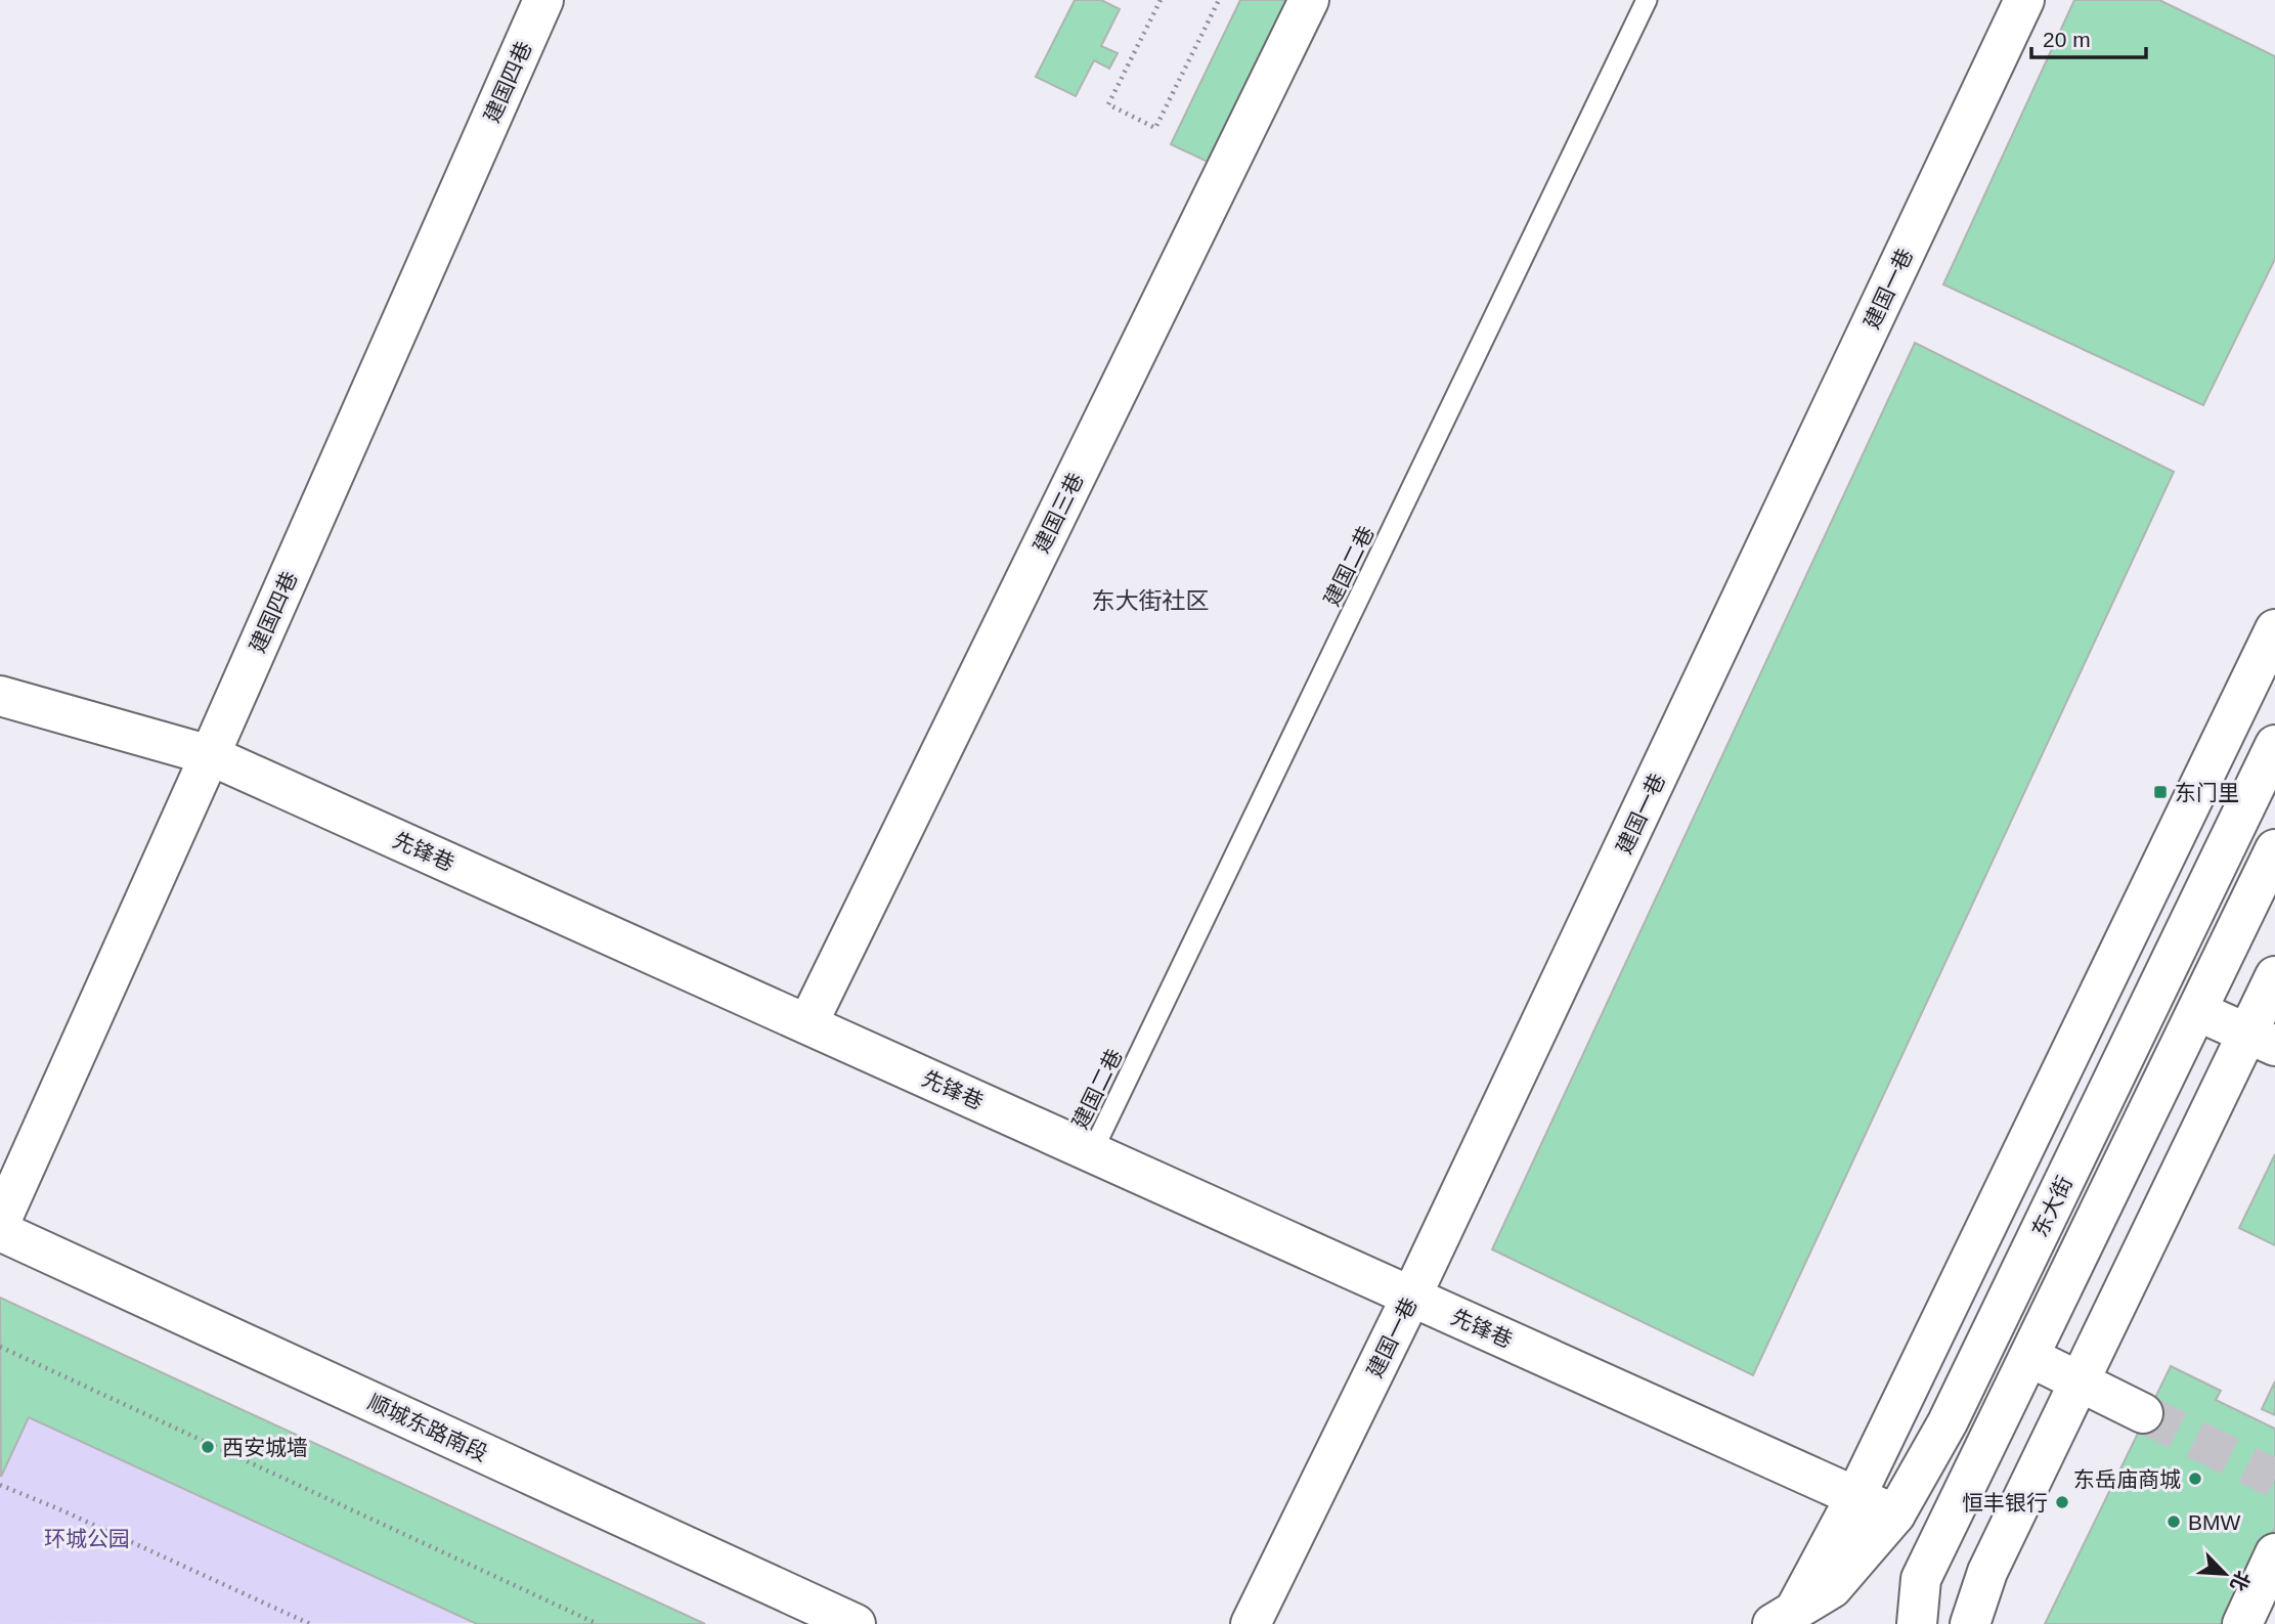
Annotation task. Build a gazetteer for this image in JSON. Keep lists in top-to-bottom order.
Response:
{
  "streets": {
    "street": [
      "建国四巷",
      "建国一巷",
      "建国三巷",
      "先锋巷",
      "东大街",
      "顺城东路南段"
    ],
    "lane": ["建国二巷"]
  },
  "crossings": [
    ["建国四巷", "先锋巷"],
    ["建国一巷", "先锋巷"],
    ["建国三巷", "先锋巷"],
    ["建国二巷", "先锋巷"],
    ["先锋巷", "东大街"]
  ],
  "districts": ["东大街社区"],
  "parks": ["环城公园"],
  "places": {
    "transit": ["东门里"],
    "other": [
      "西安城墙",
      "东岳庙商城",
      "恒丰银行",
      "BMW"
    ]
  },
  "scale_bar": "20 m",
  "north": "bottom right"
}
